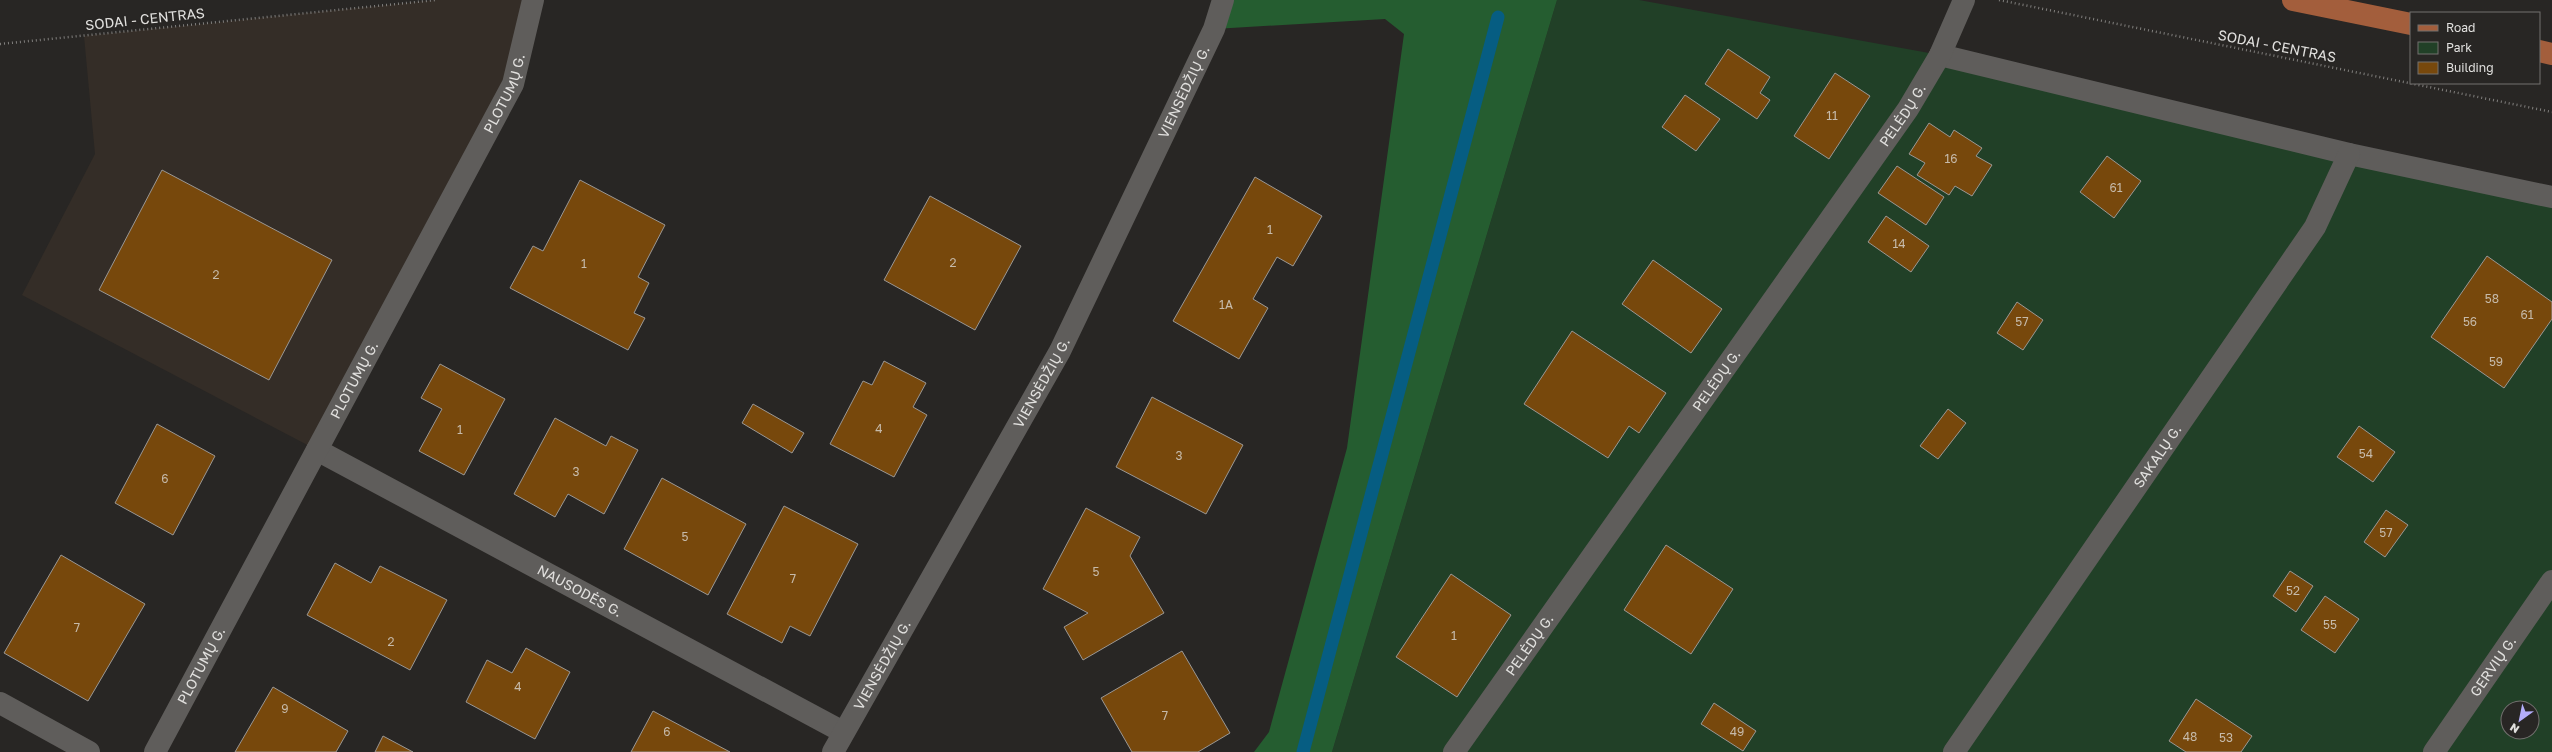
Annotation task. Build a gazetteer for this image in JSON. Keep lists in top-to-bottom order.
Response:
{
  "streets": {
    "street": [
      "VIENSĖDŽIŲ G.",
      "PLOTUMŲ G.",
      "PELĖDŲ G.",
      "SAKALŲ G.",
      "NAUSODĖS G.",
      "GERVIŲ G."
    ],
    "path": ["SODAI - CENTRAS"]
  },
  "crossings": [
    ["VIENSĖDŽIŲ G.", "NAUSODĖS G."],
    ["PLOTUMŲ G.", "NAUSODĖS G."]
  ],
  "house_numbers": [
    "11",
    "16",
    "61",
    "1",
    "14",
    "2",
    "1",
    "2",
    "58",
    "1A",
    "61",
    "57",
    "56",
    "59",
    "4",
    "1",
    "54",
    "3",
    "3",
    "6",
    "57",
    "5",
    "5",
    "7",
    "52",
    "55",
    "7",
    "1",
    "2",
    "4",
    "9",
    "7",
    "6",
    "49",
    "48",
    "53"
  ],
  "legend": ["Road", "Park", "Building"],
  "north": "bottom left"
}
